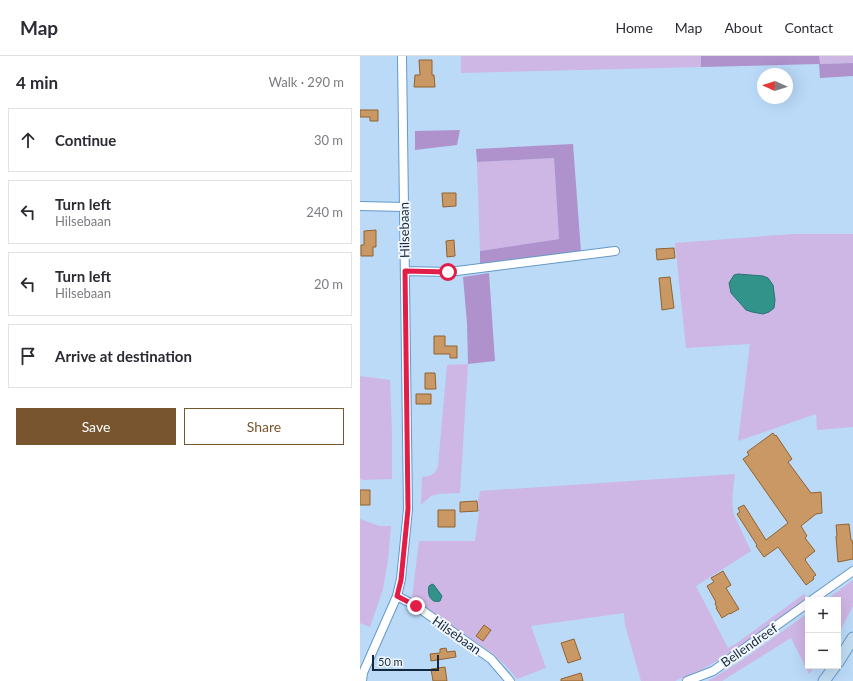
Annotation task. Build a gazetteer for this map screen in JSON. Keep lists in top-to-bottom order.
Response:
{
  "streets": {
    "street": ["Hilsebaan", "Bellendreef"]
  },
  "scale_bar": "50 m",
  "north": "left",
  "page": {
    "header": "Map",
    "nav": [
      "Home",
      "Map",
      "About",
      "Contact"
    ],
    "heading": ["4 min", "Walk · 290 m"],
    "list": [
      ["Continue", "30 m"],
      ["Turn left", "Hilsebaan", "240 m"],
      ["Turn left", "Hilsebaan", "20 m"],
      "Arrive at destination"
    ],
    "buttons": ["Save", "Share"],
    "map_buttons": ["+", "−"],
    "scale": "50 m"
  }
}
